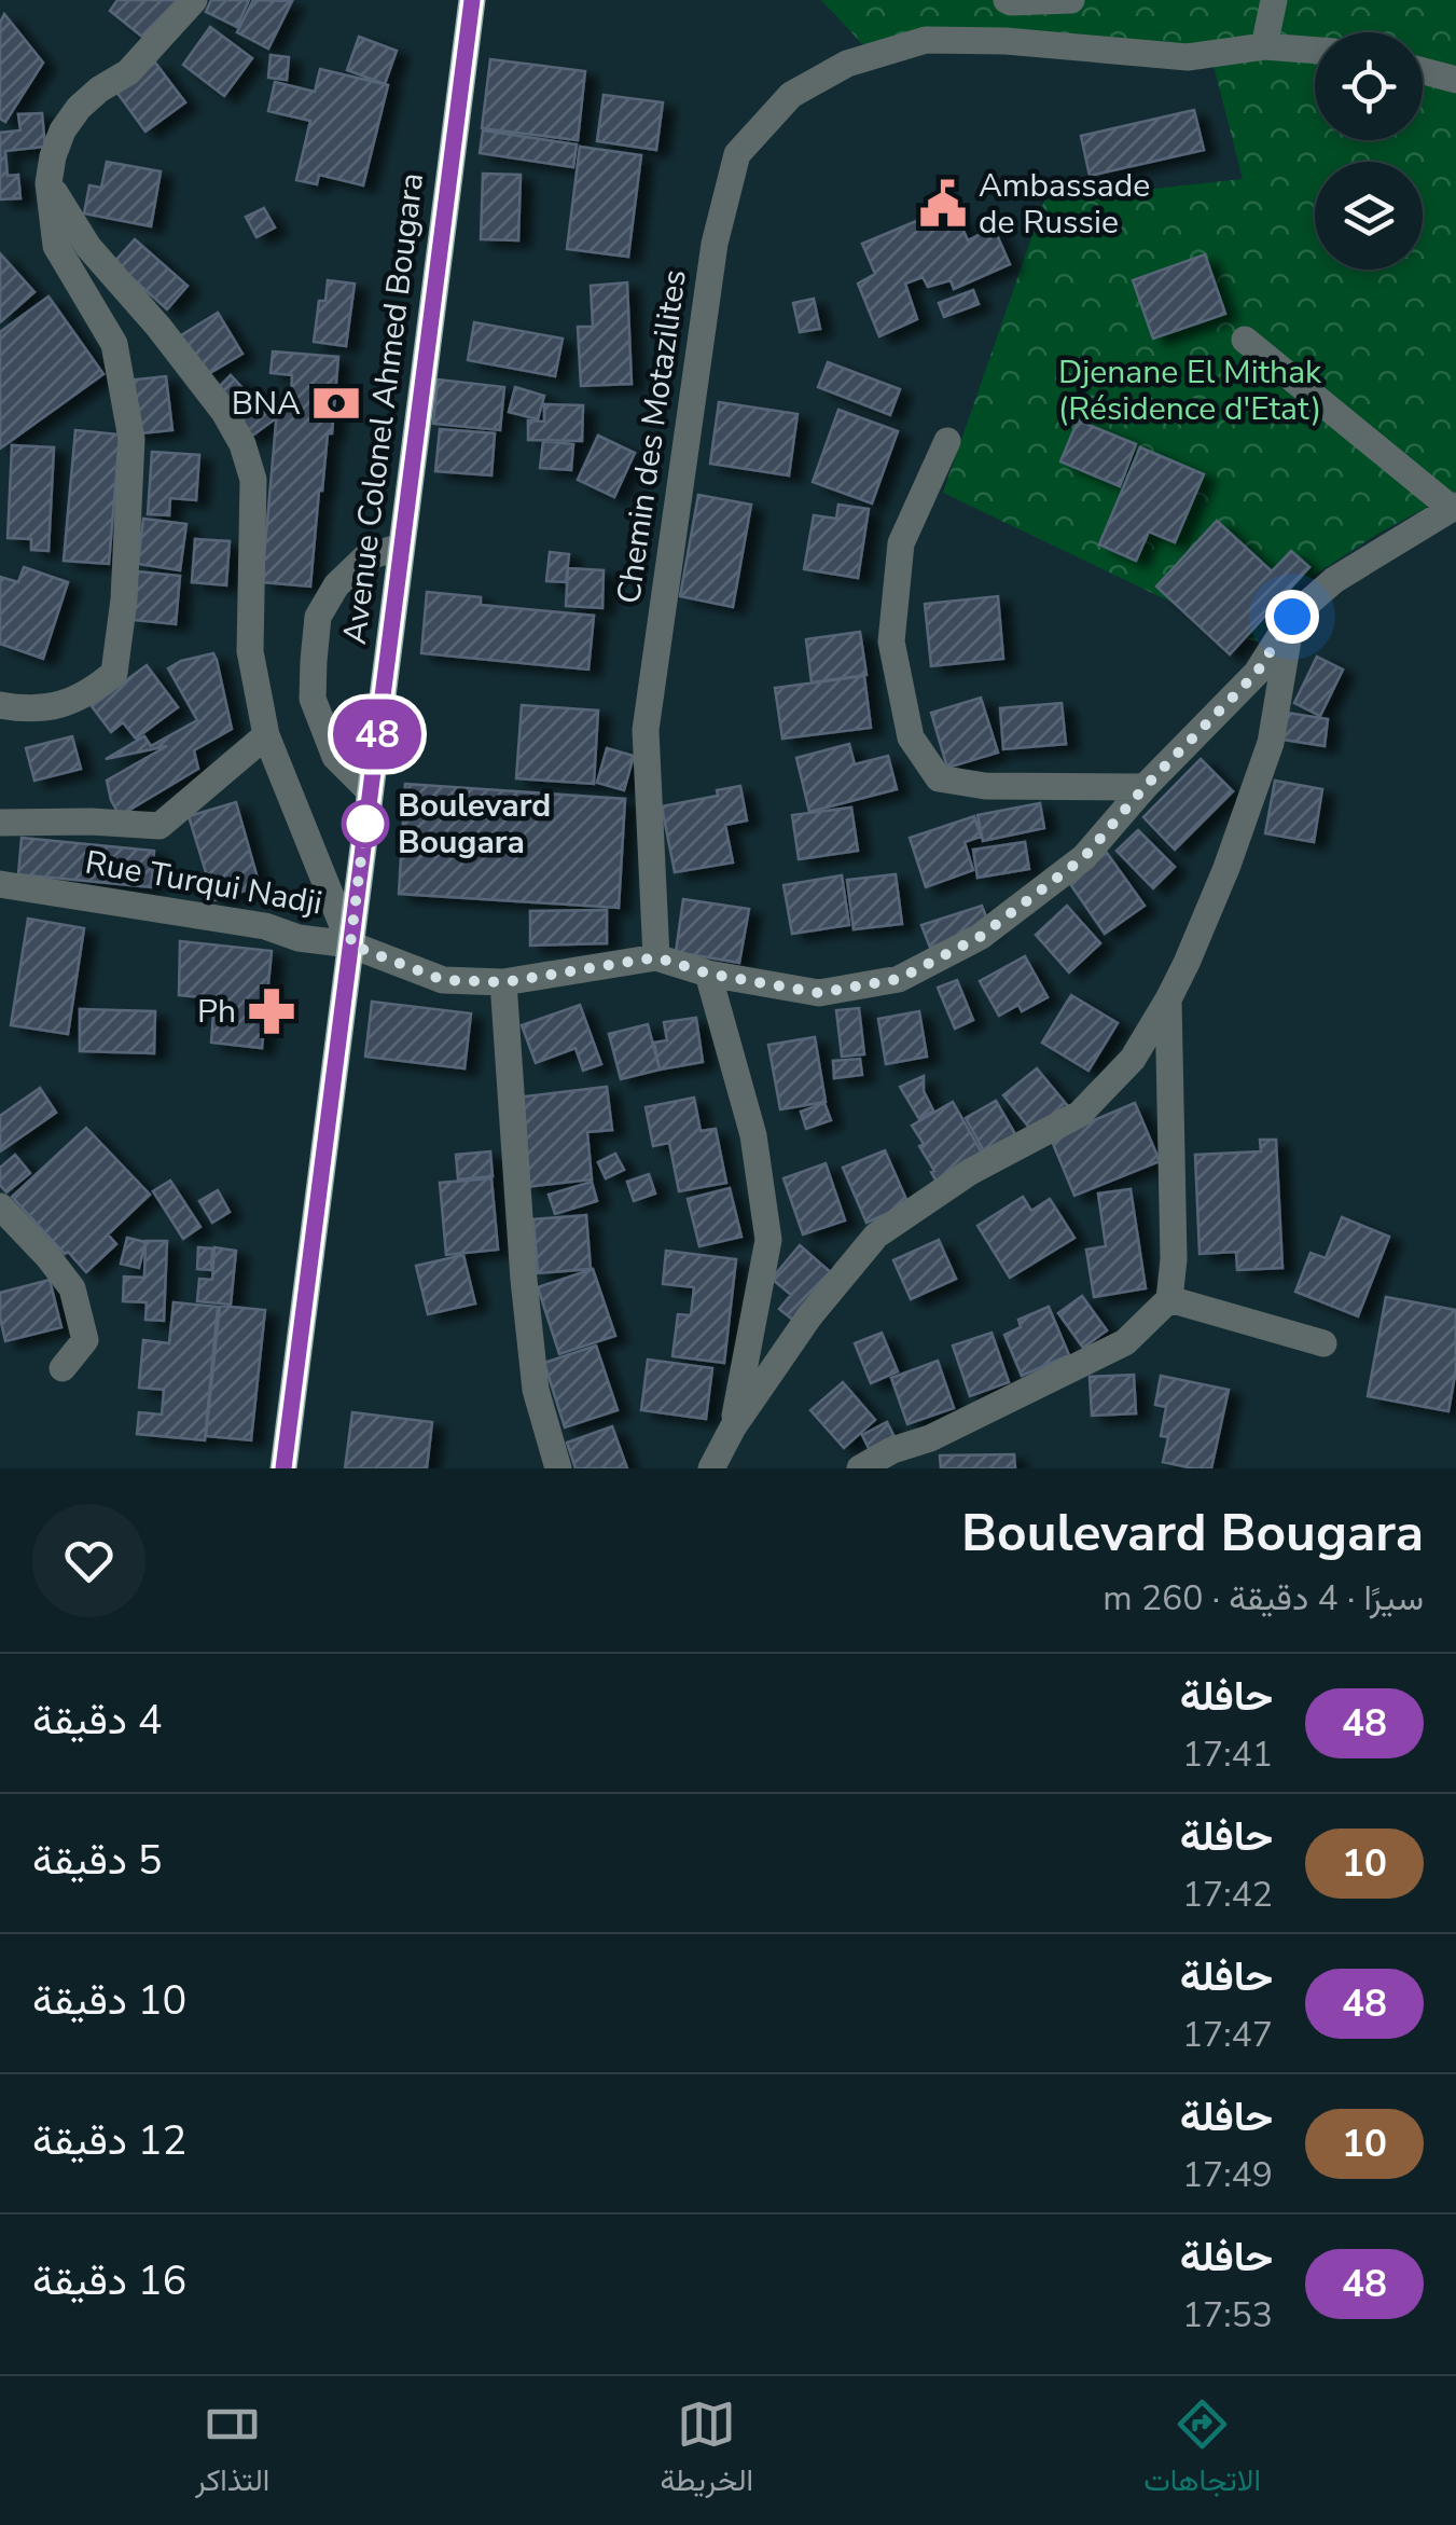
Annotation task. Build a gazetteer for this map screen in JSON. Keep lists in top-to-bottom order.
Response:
{
  "streets": {
    "main road": ["Avenue Colonel Ahmed Bougara"],
    "street": ["Chemin des Motazilites", "Rue Turqui Nadji"]
  },
  "crossings": [
    ["Avenue Colonel Ahmed Bougara", "Rue Turqui Nadji"],
    ["Chemin des Motazilites", "Rue Turqui Nadji"]
  ],
  "parks": ["Djenane El Mithak (Résidence d'Etat)"],
  "places": {
    "public building": ["Ambassade de Russie"],
    "bank": ["BNA"],
    "other": ["Boulevard Bougara"],
    "pharmacy": ["Ph"]
  },
  "lines": ["bus line 48"],
  "page": {
    "on_map": "48",
    "heading": ["Boulevard Bougara", "سيرًا · 4 دقيقة · 260 m"],
    "list": [
      {
        "mark": "48",
        "name": "حافلة",
        "note": "17:41",
        "value": "4 دقيقة"
      },
      {
        "mark": "10",
        "name": "حافلة",
        "note": "17:42",
        "value": "5 دقيقة"
      },
      {
        "mark": "48",
        "name": "حافلة",
        "note": "17:47",
        "value": "10 دقيقة"
      },
      {
        "mark": "10",
        "name": "حافلة",
        "note": "17:49",
        "value": "12 دقيقة"
      },
      {
        "mark": "48",
        "name": "حافلة",
        "note": "17:53",
        "value": "16 دقيقة"
      }
    ],
    "tabs": ["الاتجاهات", "الخريطة", "التذاكر"]
  }
}
